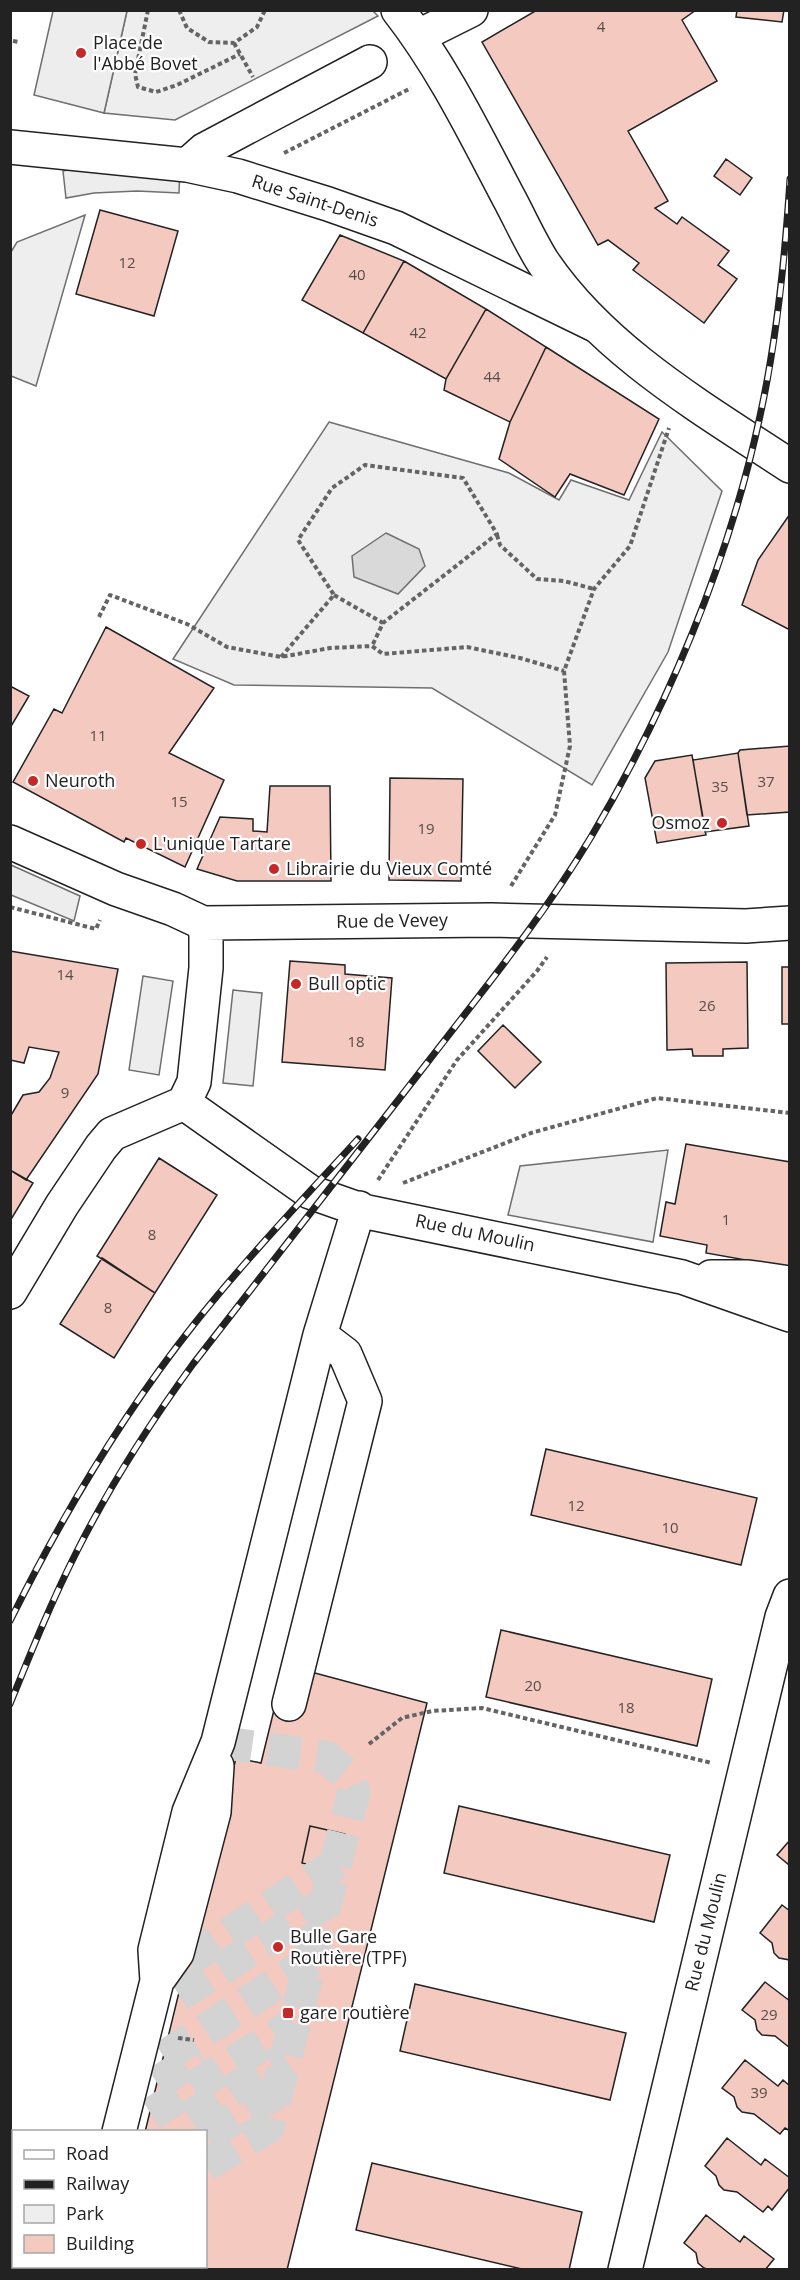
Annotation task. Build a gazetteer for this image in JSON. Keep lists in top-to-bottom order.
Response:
{
  "streets": {
    "street": ["Rue Saint-Denis", "Rue de Vevey", "Rue du Moulin"]
  },
  "places": {
    "other": [
      "Place de l'Abbé Bovet",
      "Neuroth",
      "Osmoz",
      "L'unique Tartare",
      "Librairie du Vieux Comté",
      "Bull optic",
      "Bulle Gare Routière (TPF)"
    ],
    "transit": ["gare routière"]
  },
  "house_numbers": [
    "4",
    "12",
    "40",
    "42",
    "44",
    "11",
    "37",
    "35",
    "15",
    "19",
    "14",
    "26",
    "18",
    "9",
    "1",
    "8",
    "8",
    "12",
    "10",
    "20",
    "18",
    "29",
    "39"
  ],
  "legend": [
    "Road",
    "Railway",
    "Park",
    "Building"
  ]
}
